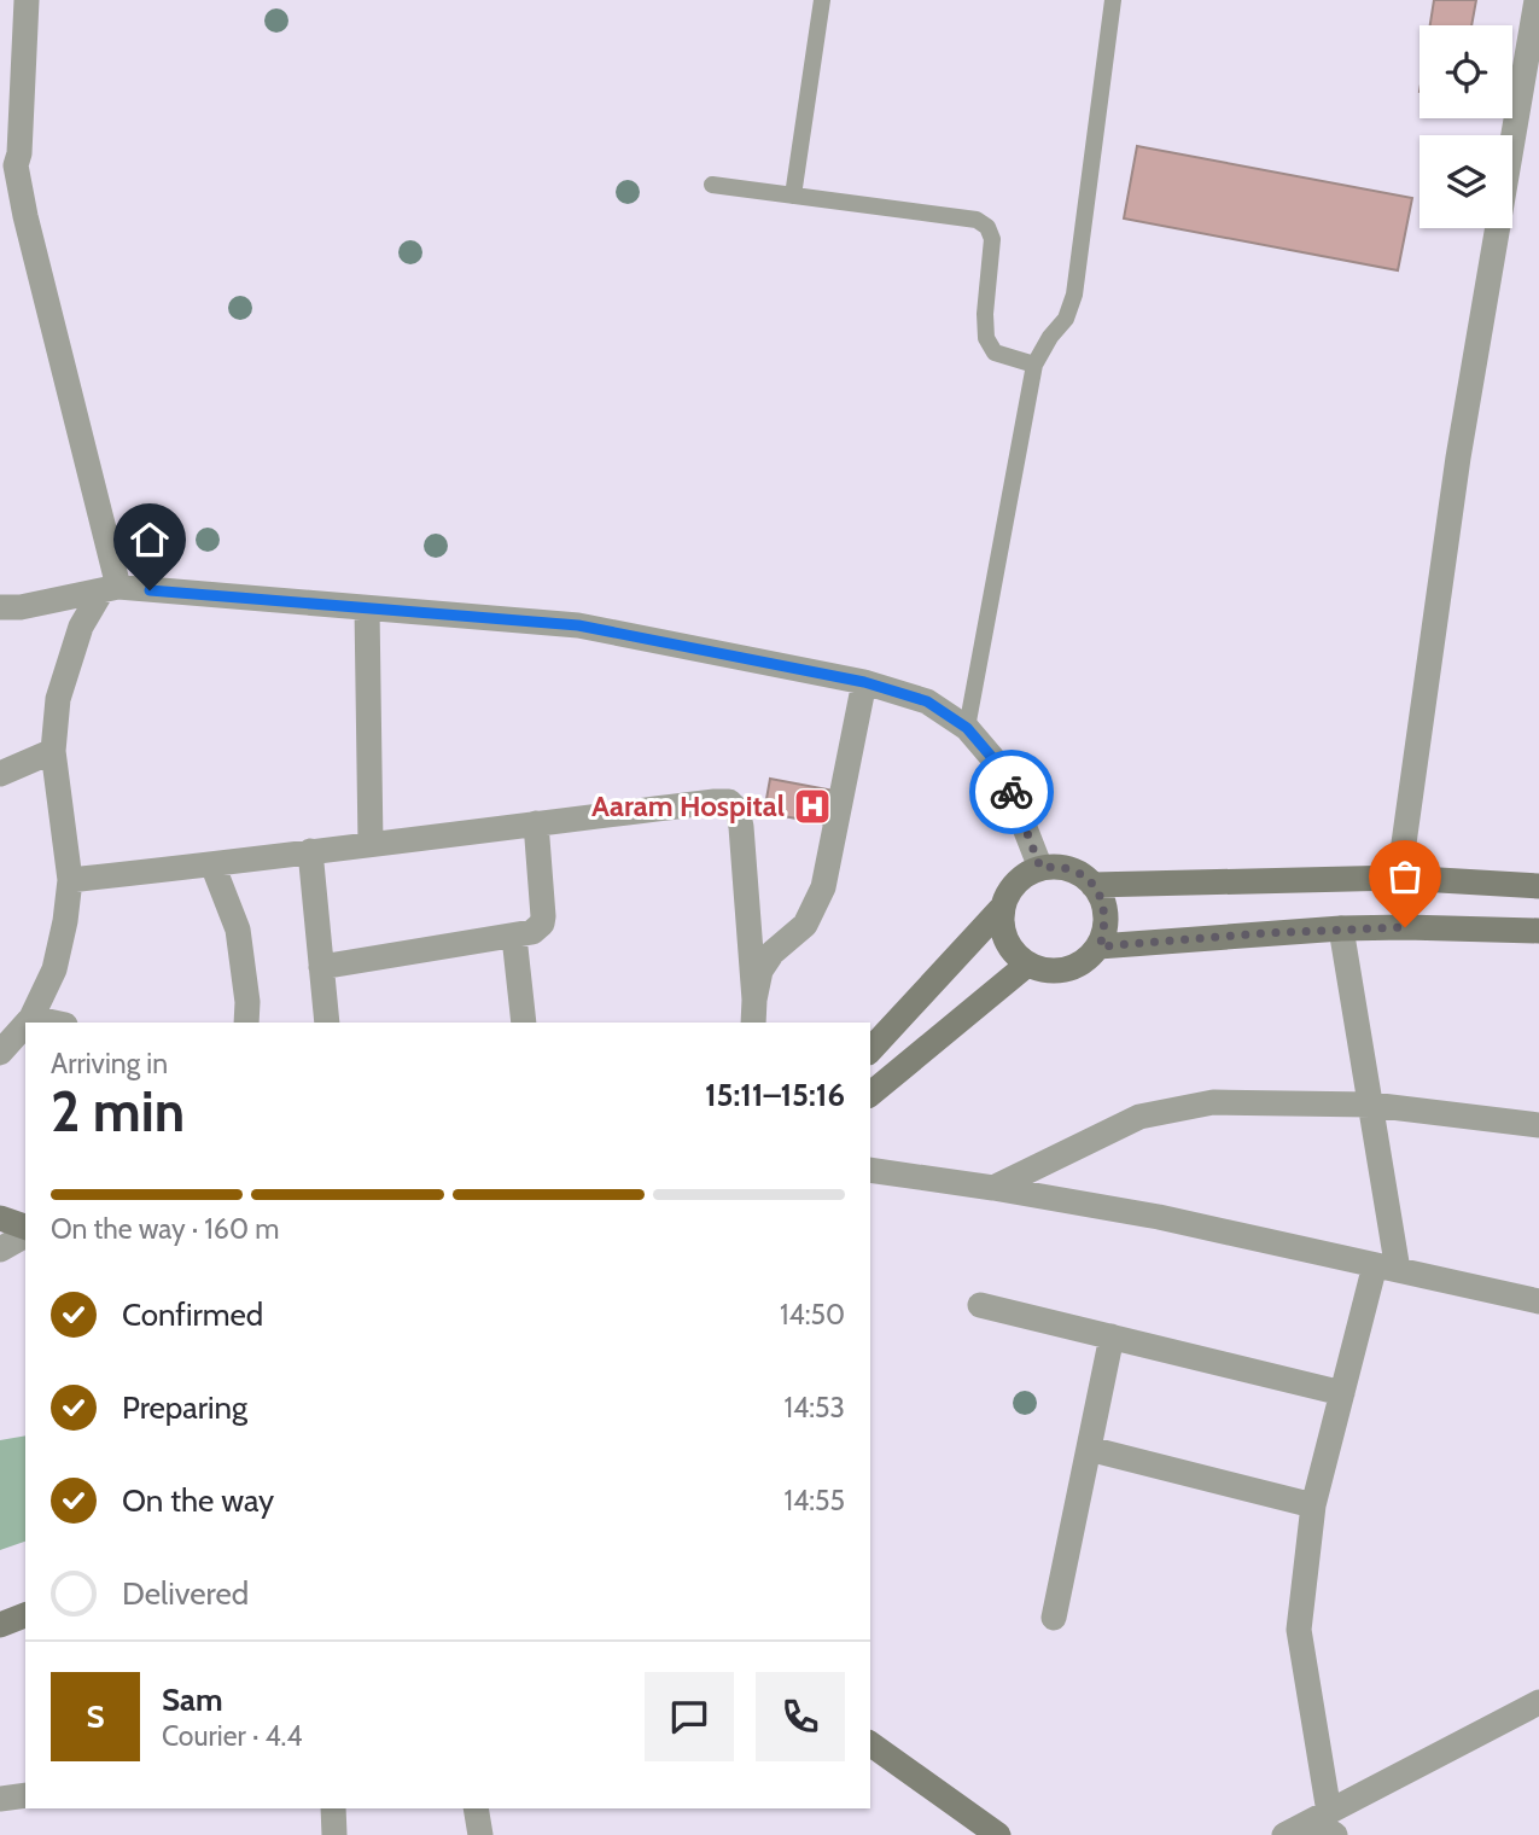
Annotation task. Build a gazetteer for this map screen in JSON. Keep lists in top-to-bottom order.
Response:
{
  "places": {
    "hospital": ["Aaram Hospital"]
  },
  "page": {
    "heading": ["2 min", "Arriving in", "15:11–15:16"],
    "panel": ["Sam", "Courier · 4.4"],
    "bar": "On the way · 160 m",
    "list": [
      ["Confirmed", "14:50"],
      ["Preparing", "14:53"],
      ["On the way", "14:55"],
      "Delivered"
    ],
    "round": "S"
  }
}
